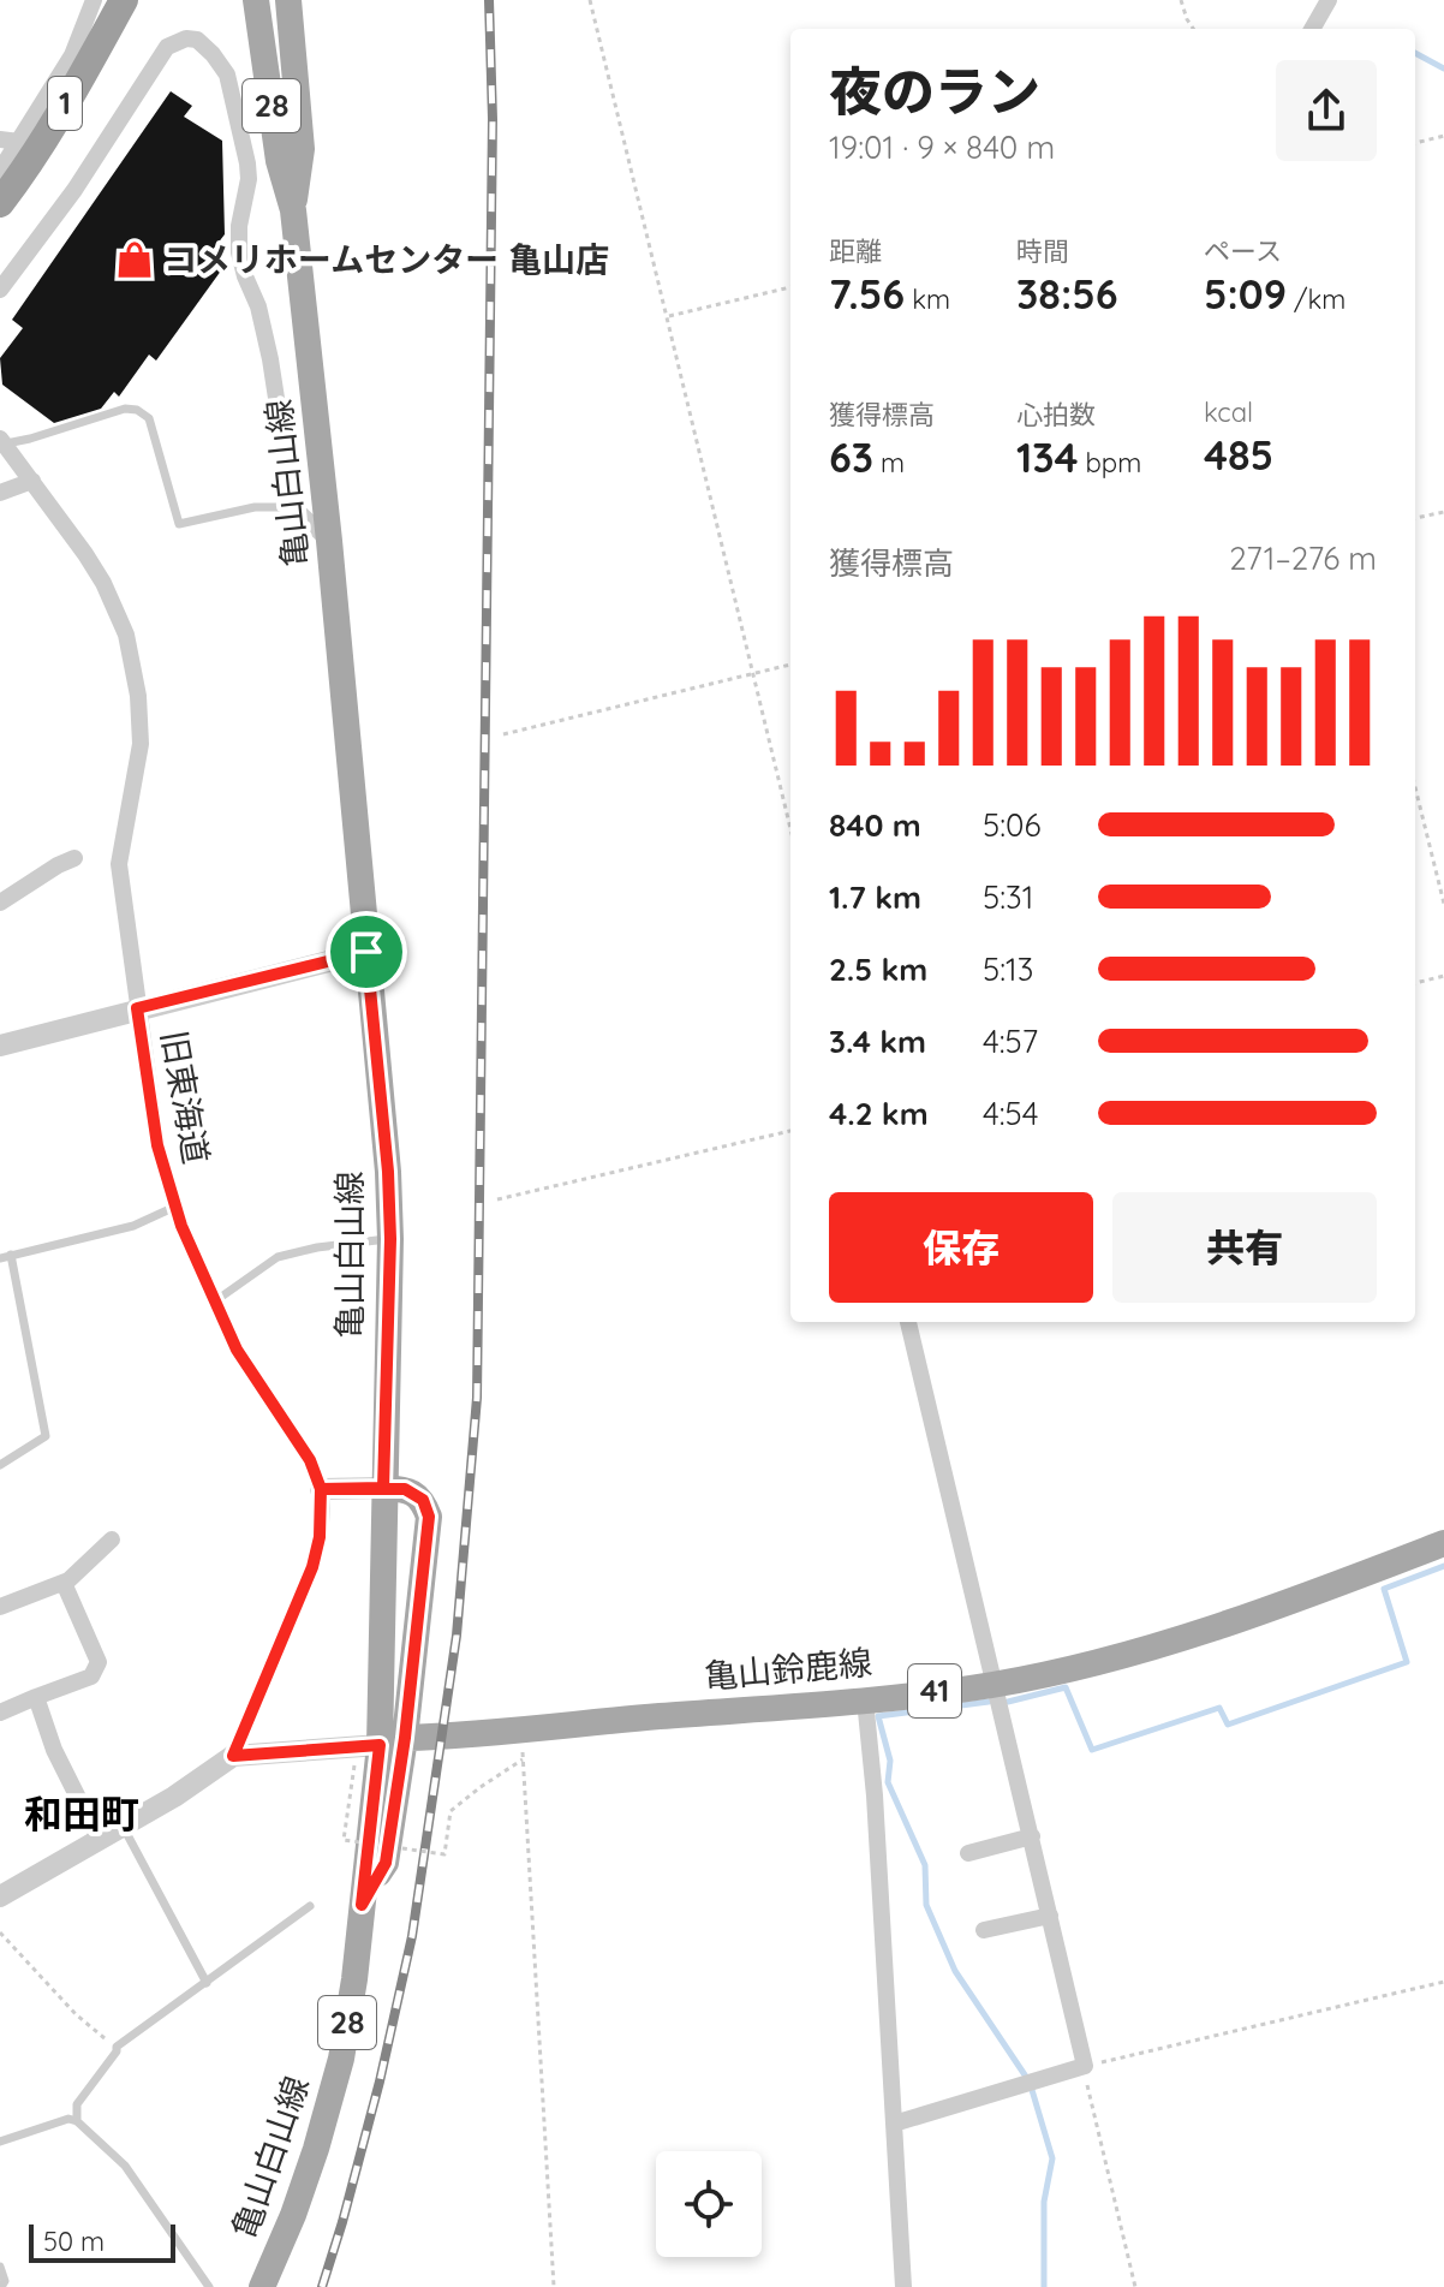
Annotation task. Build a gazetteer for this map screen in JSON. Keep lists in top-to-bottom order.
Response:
{
  "streets": {
    "highway": ["1"],
    "main road": [
      "28",
      "亀山白山線",
      "亀山鈴鹿線",
      "41"
    ],
    "street": ["旧東海道"]
  },
  "crossings": [
    ["亀山白山線", "亀山鈴鹿線"]
  ],
  "districts": ["和田町"],
  "places": {
    "shop": ["コメリホームセンター 亀山店"]
  },
  "scale_bar": "50 m",
  "page": {
    "heading": ["夜のラン", "19:01 · 9 × 840 m"],
    "stats": [
      ["距離", "7.56 km"],
      ["時間", "38:56"],
      ["ペース", "5:09 /km"],
      ["獲得標高", "63 m"],
      ["心拍数", "134 bpm"],
      ["kcal", "485"]
    ],
    "chart": ["獲得標高", "271–276 m"],
    "list": [
      {
        "name": "840 m",
        "note": "5:06"
      },
      {
        "name": "1.7 km",
        "note": "5:31"
      },
      {
        "name": "2.5 km",
        "note": "5:13"
      },
      {
        "name": "3.4 km",
        "note": "4:57"
      },
      {
        "name": "4.2 km",
        "note": "4:54"
      }
    ],
    "buttons": ["保存", "共有"],
    "scale": "50 m"
  }
}
